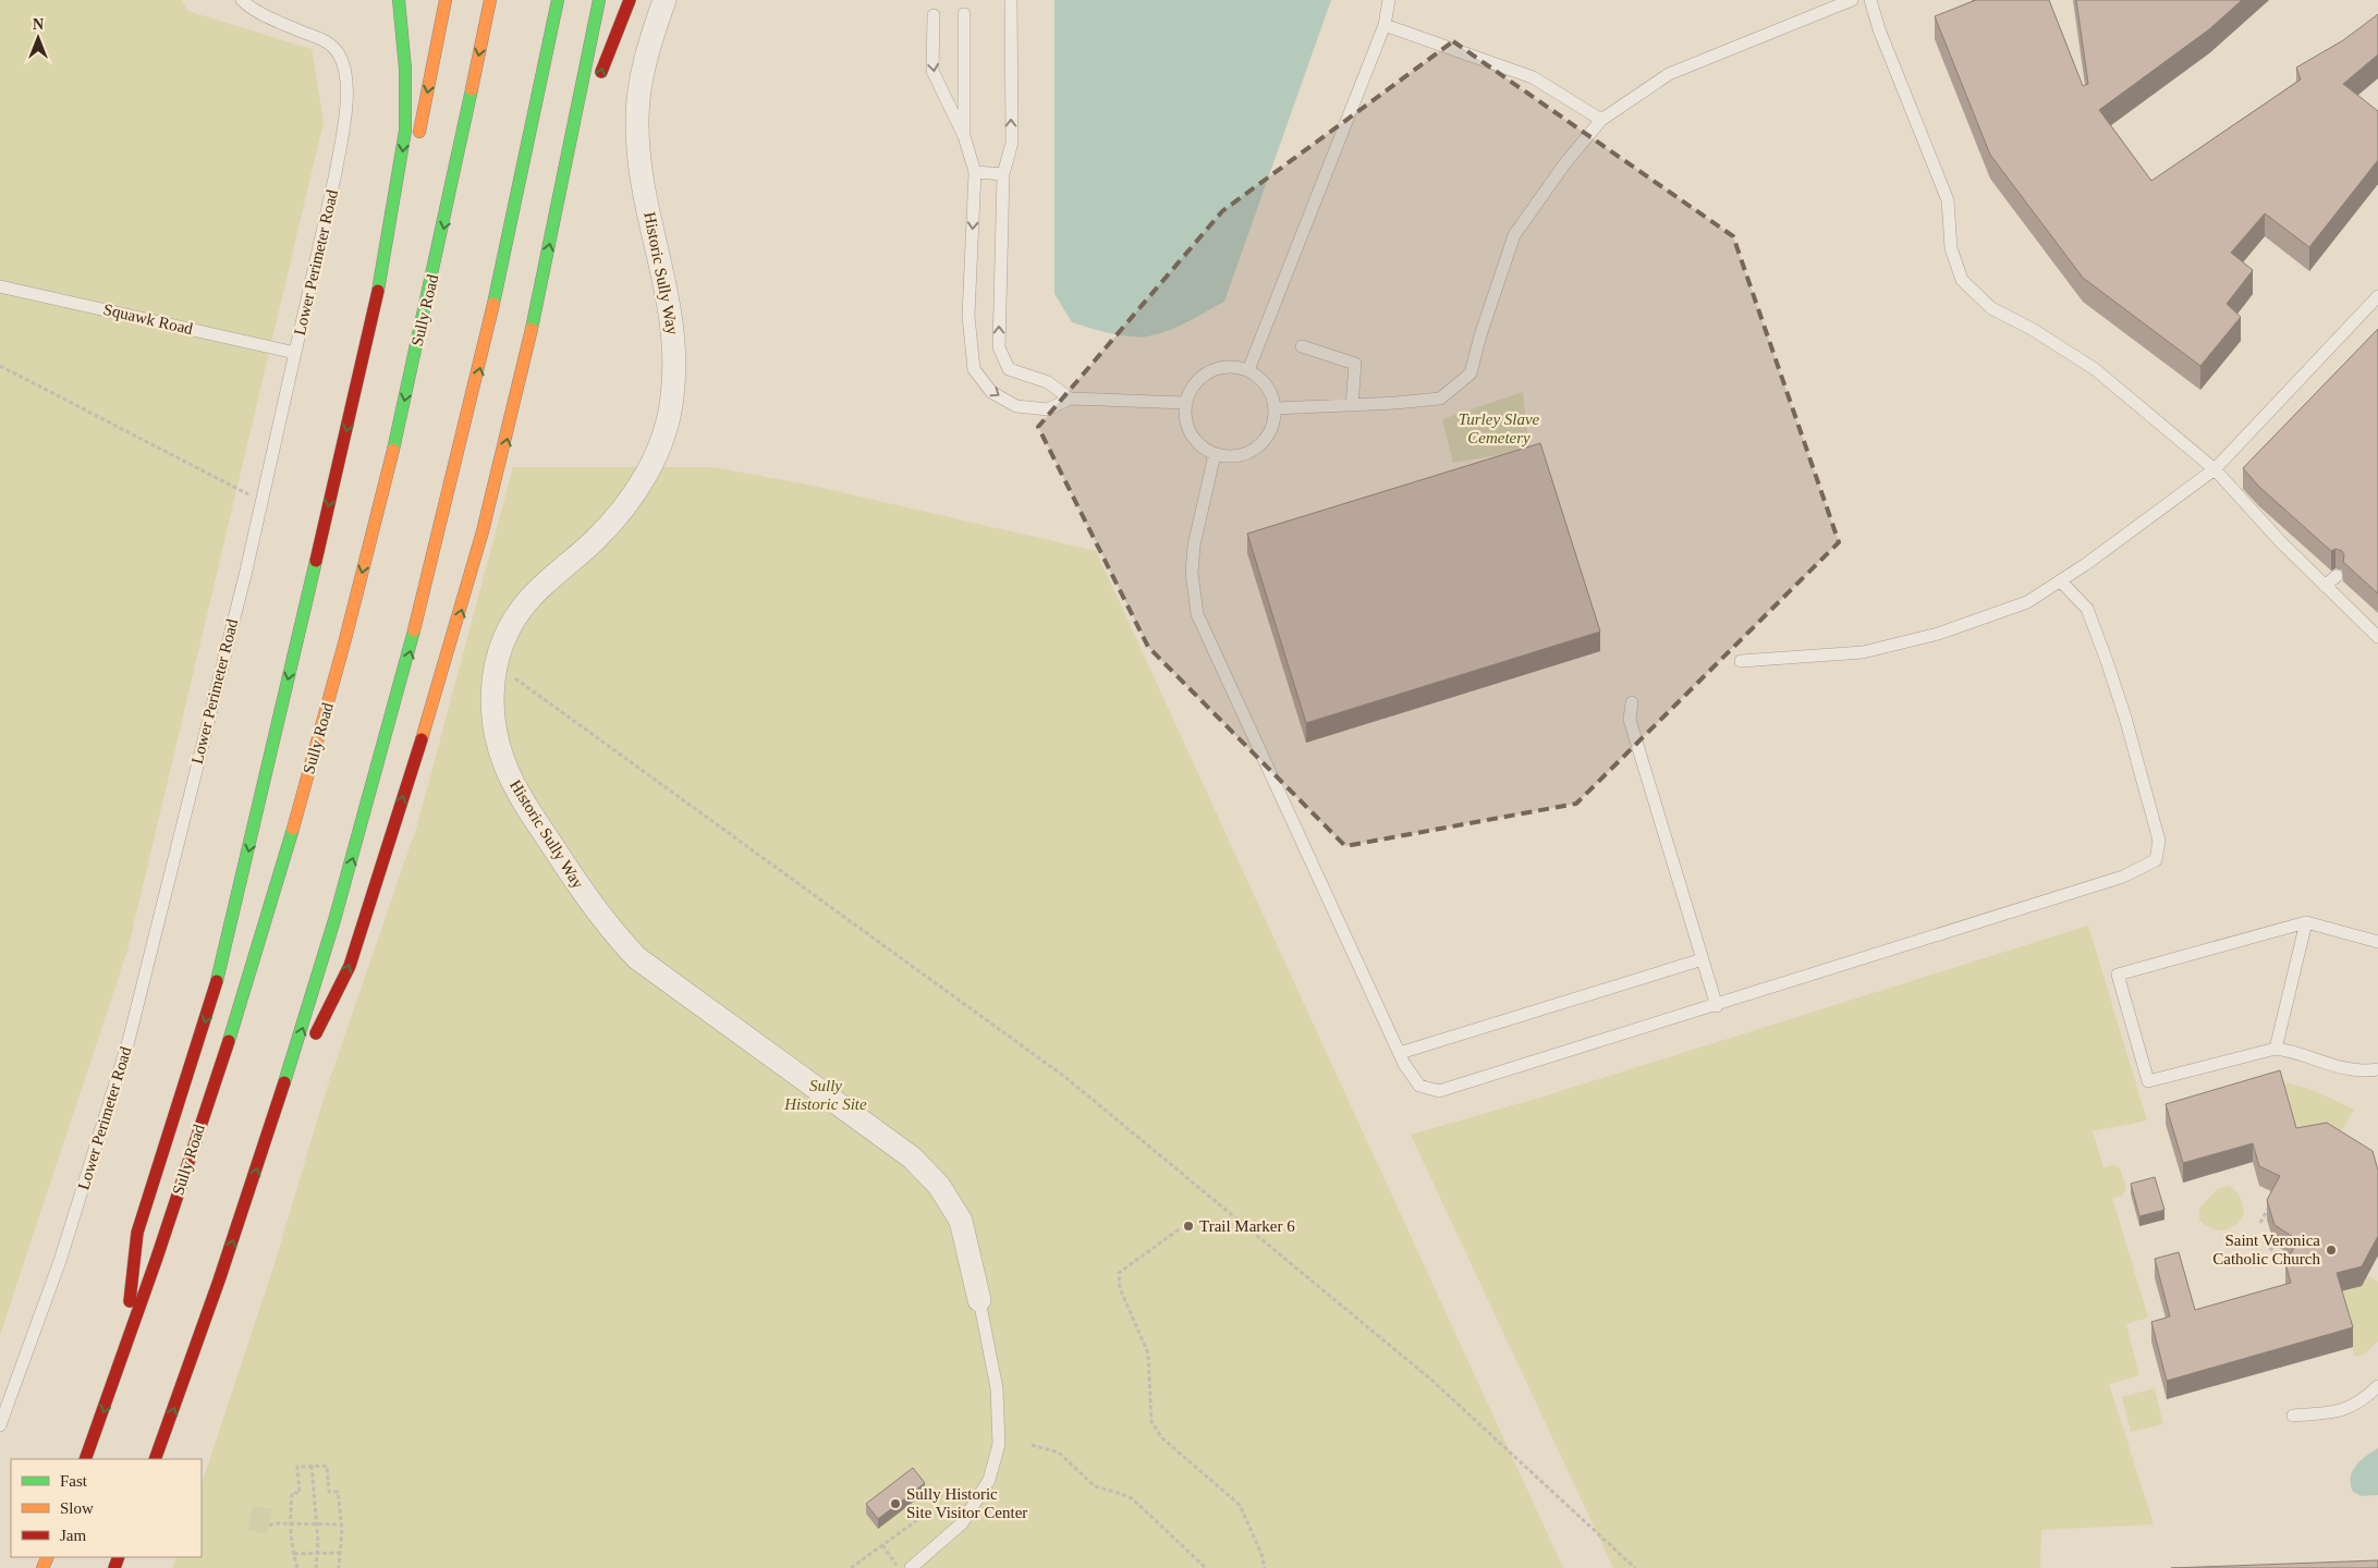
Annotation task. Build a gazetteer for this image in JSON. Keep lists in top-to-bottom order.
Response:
{
  "streets": {
    "highway": ["Sully Road"],
    "street": ["Historic Sully Way"],
    "lane": ["Lower Perimeter Road", "Squawk Road"]
  },
  "crossings": [
    ["Lower Perimeter Road", "Squawk Road"]
  ],
  "parks": ["Turley Slave Cemetery", "Sully Historic Site"],
  "places": ["Trail Marker 6", "Saint Veronica Catholic Church", "Sully Historic Site Visitor Center"],
  "legend": ["Fast", "Slow", "Jam"],
  "north": "top"
}
